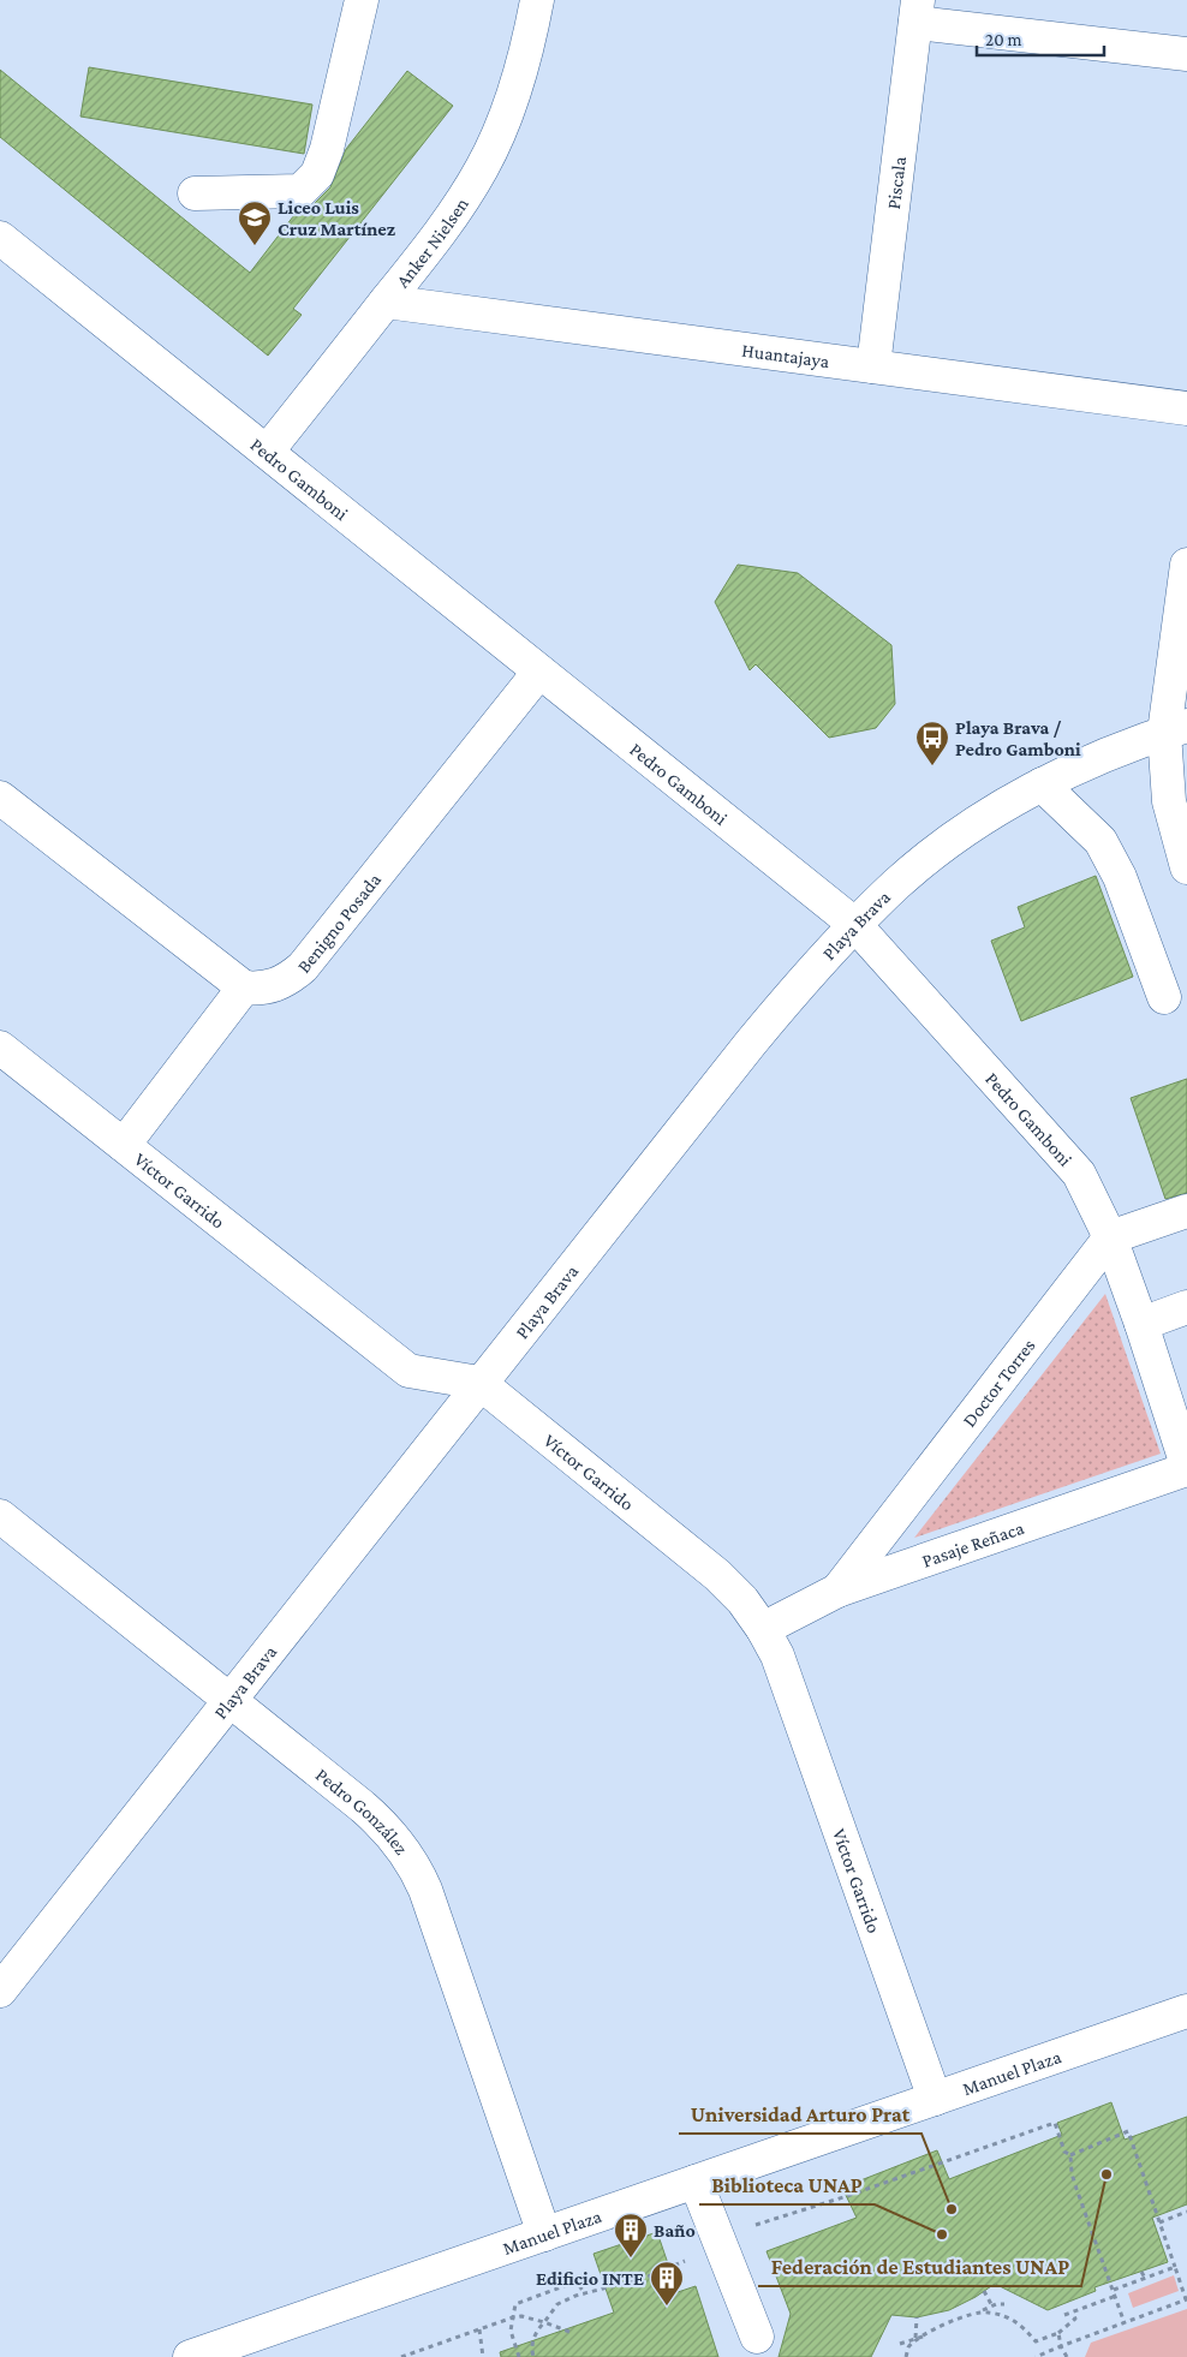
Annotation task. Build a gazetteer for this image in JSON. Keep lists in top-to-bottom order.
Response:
{
  "streets": {
    "street": [
      "Piscala",
      "Anker Nielsen",
      "Huantajaya",
      "Pedro Gamboni",
      "Benigno Posada",
      "Playa Brava",
      "Víctor Garrido",
      "Doctor Torres",
      "Pasaje Reñaca",
      "Pedro González",
      "Manuel Plaza"
    ]
  },
  "crossings": [
    ["Piscala", "Huantajaya"],
    ["Anker Nielsen", "Huantajaya"],
    ["Anker Nielsen", "Pedro Gamboni"],
    ["Pedro Gamboni", "Benigno Posada"],
    ["Pedro Gamboni", "Playa Brava"],
    ["Pedro Gamboni", "Doctor Torres"],
    ["Pedro Gamboni", "Pasaje Reñaca"],
    ["Playa Brava", "Víctor Garrido"],
    ["Playa Brava", "Pedro González"],
    ["Víctor Garrido", "Pasaje Reñaca"],
    ["Víctor Garrido", "Manuel Plaza"],
    ["Doctor Torres", "Pasaje Reñaca"],
    ["Pedro González", "Manuel Plaza"]
  ],
  "places": {
    "school or university": ["Liceo Luis Cruz Martínez"],
    "bus stop": ["Playa Brava / Pedro Gamboni"],
    "other": ["Federación de Estudiantes UNAP", "Universidad Arturo Prat", "Biblioteca UNAP"],
    "building": ["Baño", "Edificio INTE"]
  },
  "scale_bar": "20 m"
}
